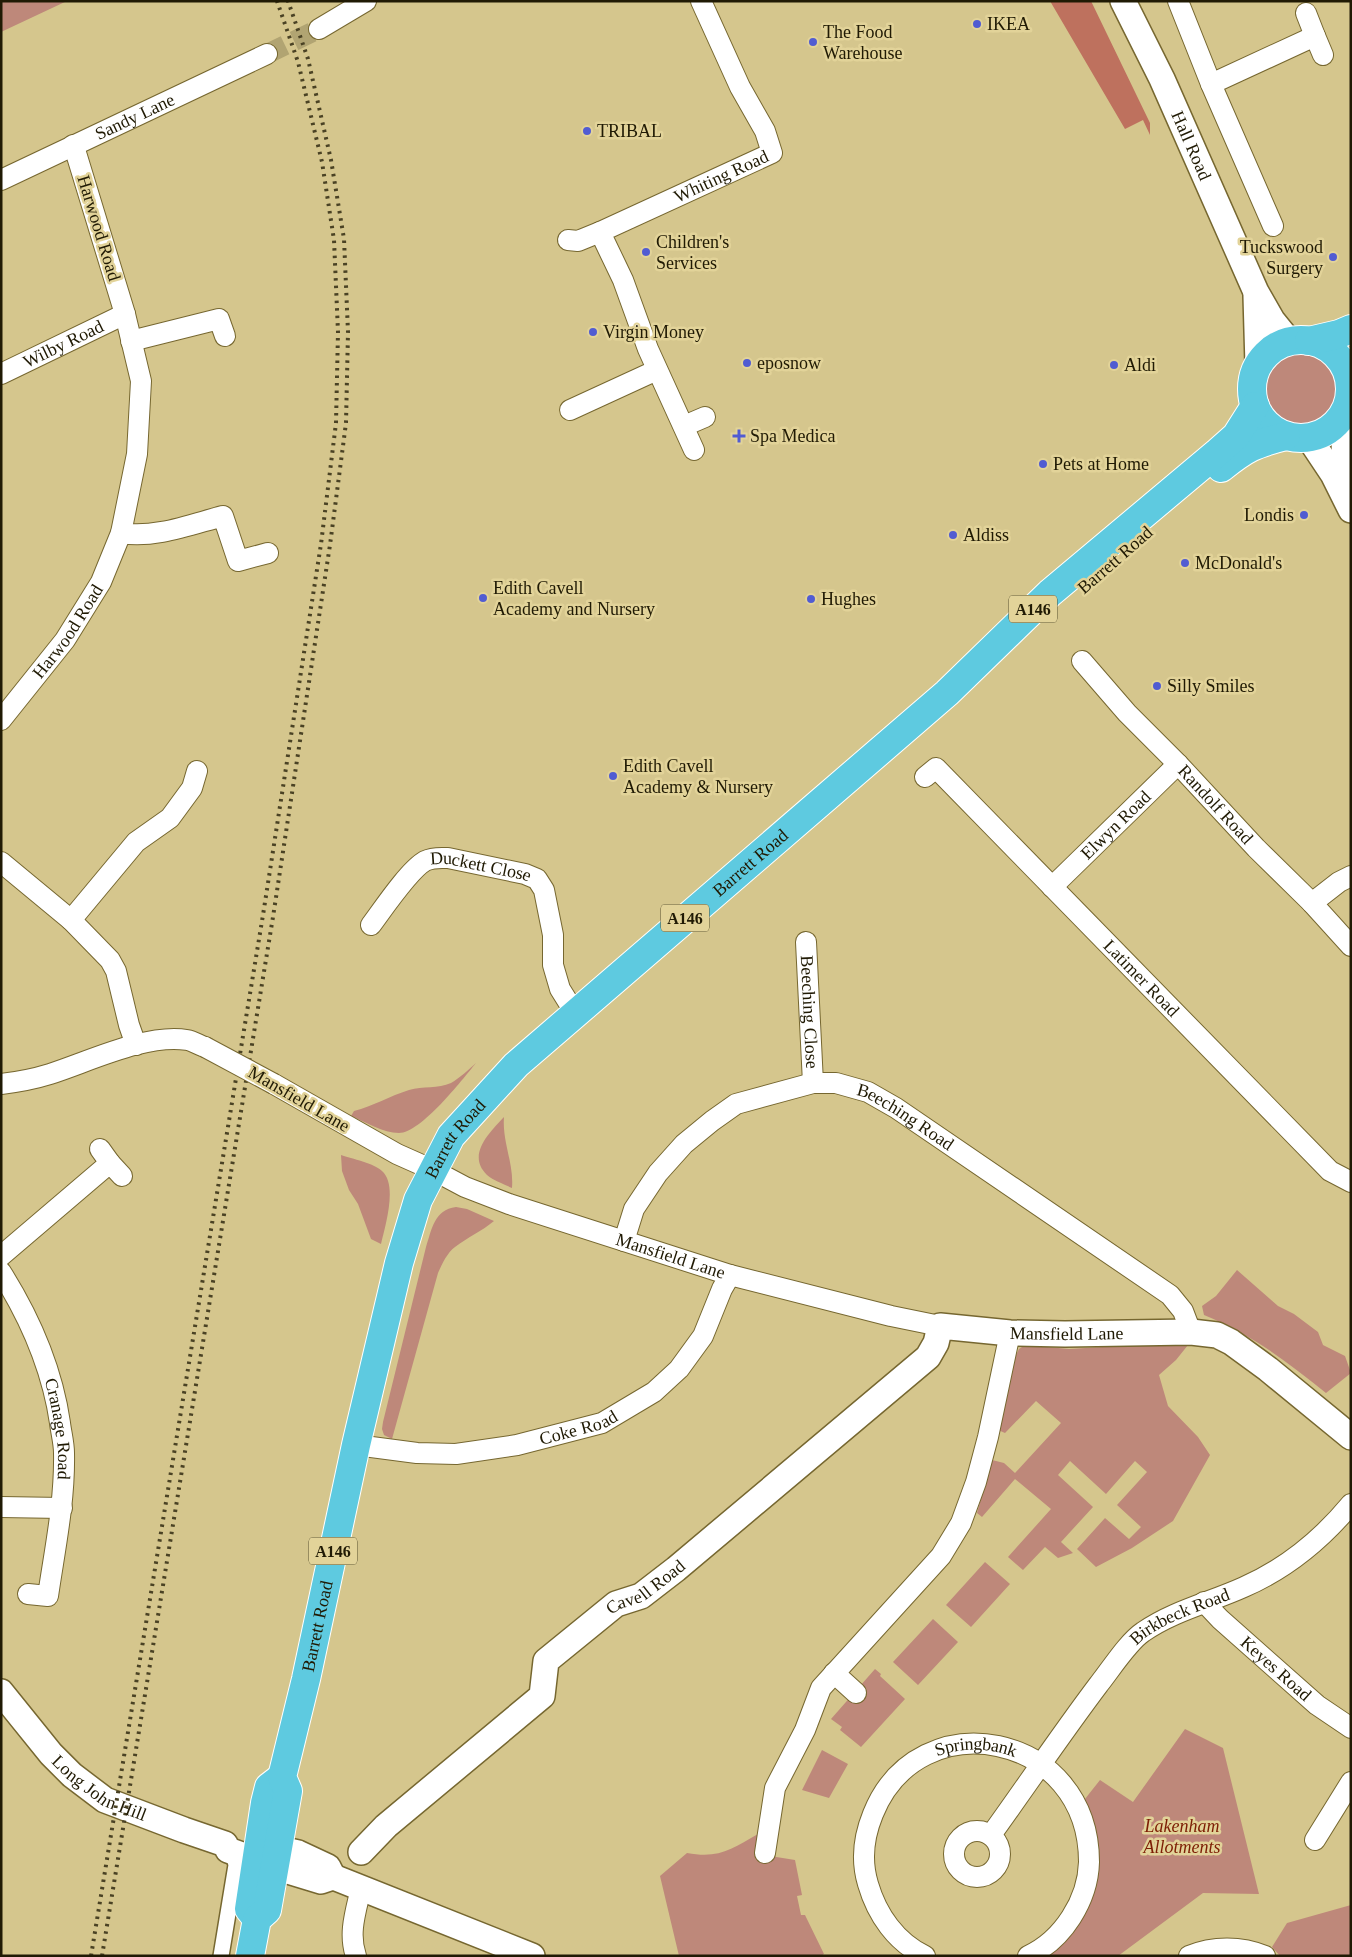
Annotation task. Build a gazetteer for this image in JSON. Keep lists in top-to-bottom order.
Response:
{
  "streets": {
    "highway": ["Hall Road", "Barrett Road", "A146"],
    "street": [
      "Sandy Lane",
      "Whiting Road",
      "Harwood Road",
      "Wilby Road",
      "Randolf Road",
      "Elwyn Road",
      "Duckett Close",
      "Latimer Road",
      "Beeching Close",
      "Mansfield Lane",
      "Beeching Road",
      "Coke Road",
      "Cranage Road",
      "Cavell Road",
      "Birkbeck Road",
      "Keyes Road",
      "Springbank",
      "Long John Hill"
    ]
  },
  "crossings": [
    ["Sandy Lane", "Harwood Road"],
    ["Hall Road", "Barrett Road"],
    ["Hall Road", "A146"],
    ["Harwood Road", "Wilby Road"],
    ["Barrett Road", "A146"],
    ["Barrett Road", "Duckett Close"],
    ["Barrett Road", "Mansfield Lane"],
    ["Barrett Road", "Coke Road"],
    ["Barrett Road", "Long John Hill"],
    ["Randolf Road", "Elwyn Road"],
    ["Elwyn Road", "Latimer Road"],
    ["Beeching Close", "Beeching Road"],
    ["Mansfield Lane", "Beeching Road"],
    ["Mansfield Lane", "Coke Road"],
    ["Mansfield Lane", "Cavell Road"],
    ["Cavell Road", "Long John Hill"],
    ["Birkbeck Road", "Keyes Road"],
    ["Birkbeck Road", "Springbank"]
  ],
  "parks": ["Lakenham Allotments"],
  "places": {
    "other": [
      "IKEA",
      "The Food Warehouse",
      "TRIBAL",
      "Children's Services",
      "Tuckswood Surgery",
      "Virgin Money",
      "eposnow",
      "Aldi",
      "Pets at Home",
      "Londis",
      "Aldiss",
      "McDonald's",
      "Edith Cavell Academy and Nursery",
      "Hughes",
      "Silly Smiles",
      "Edith Cavell Academy & Nursery"
    ],
    "health": ["Spa Medica"]
  }
}
